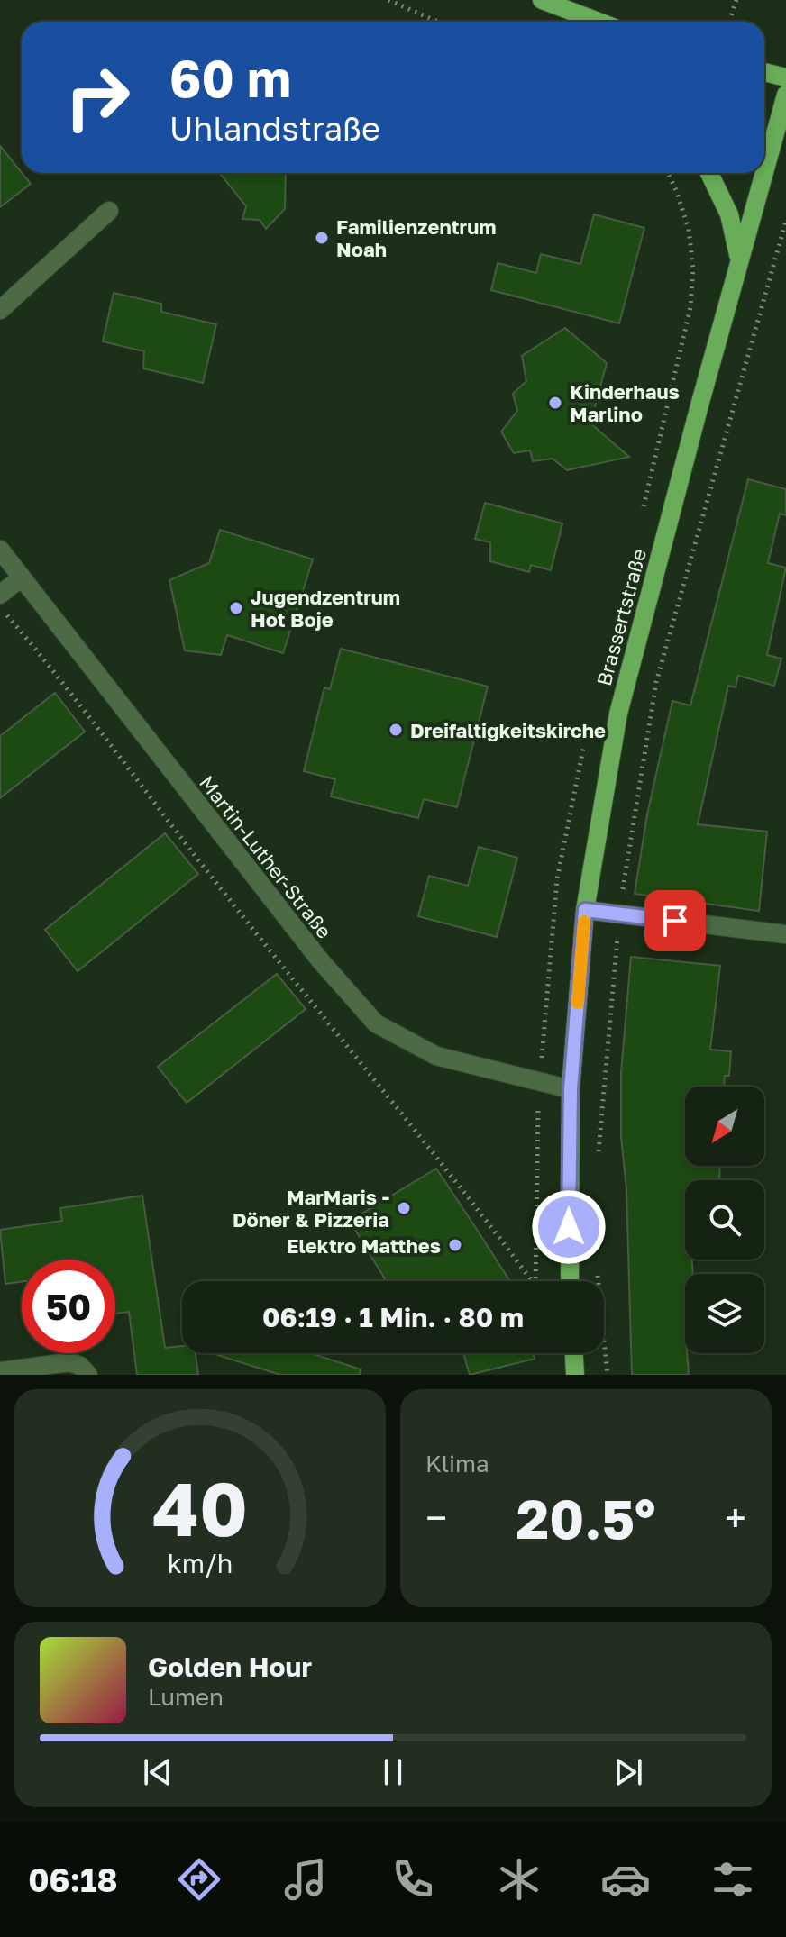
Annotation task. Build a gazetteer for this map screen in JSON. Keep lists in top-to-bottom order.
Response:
{
  "streets": {
    "main road": ["Brassertstraße"],
    "street": ["Martin-Luther-Straße"]
  },
  "crossings": [
    ["Brassertstraße", "Martin-Luther-Straße"]
  ],
  "places": [
    "Familienzentrum Noah",
    "Kinderhaus Marlino",
    "Jugendzentrum Hot Boje",
    "Dreifaltigkeitskirche",
    "MarMaris - Döner & Pizzeria",
    "Elektro Matthes"
  ],
  "north": "bottom left",
  "page": {
    "turn": ["60 m", "Uhlandstraße"],
    "limit": "50",
    "trip": "06:19 · 1 Min. · 80 m",
    "tile": "Klima",
    "heat": ["−", "20.5°", "+"],
    "song": ["Golden Hour", "Lumen"],
    "tabs": "06:18",
    "gauge": ["40", "km/h"]
  }
}
